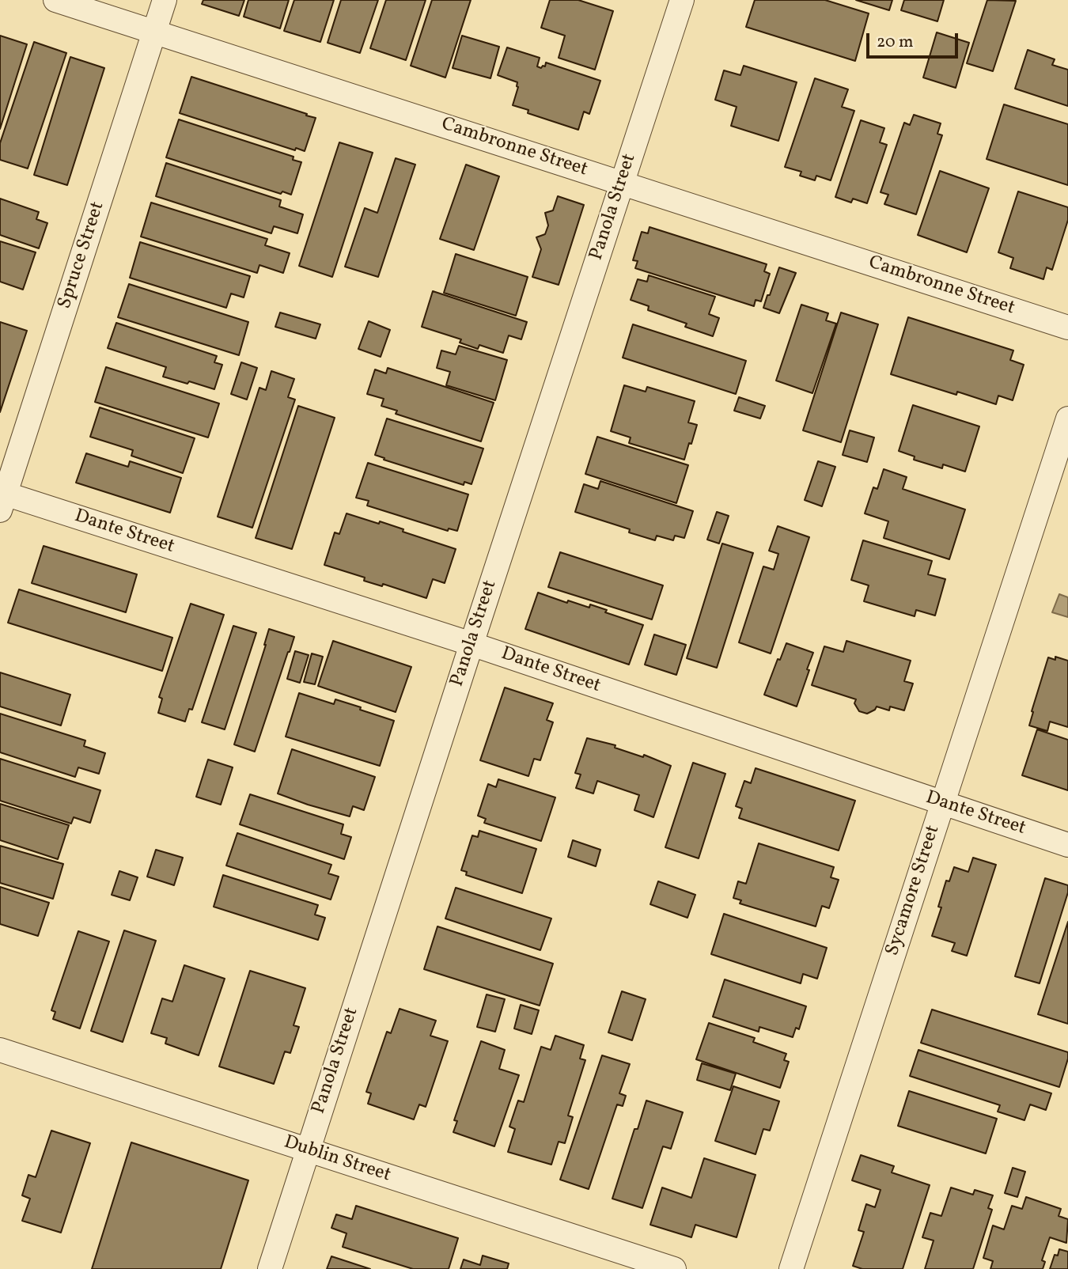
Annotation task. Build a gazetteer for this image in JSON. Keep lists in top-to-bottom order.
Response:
{
  "streets": {
    "street": [
      "Cambronne Street",
      "Panola Street",
      "Spruce Street",
      "Dante Street",
      "Sycamore Street",
      "Dublin Street"
    ]
  },
  "crossings": [
    ["Cambronne Street", "Panola Street"],
    ["Cambronne Street", "Spruce Street"],
    ["Panola Street", "Dante Street"],
    ["Panola Street", "Dublin Street"],
    ["Spruce Street", "Dante Street"],
    ["Dante Street", "Sycamore Street"]
  ],
  "scale_bar": "20 m"
}
